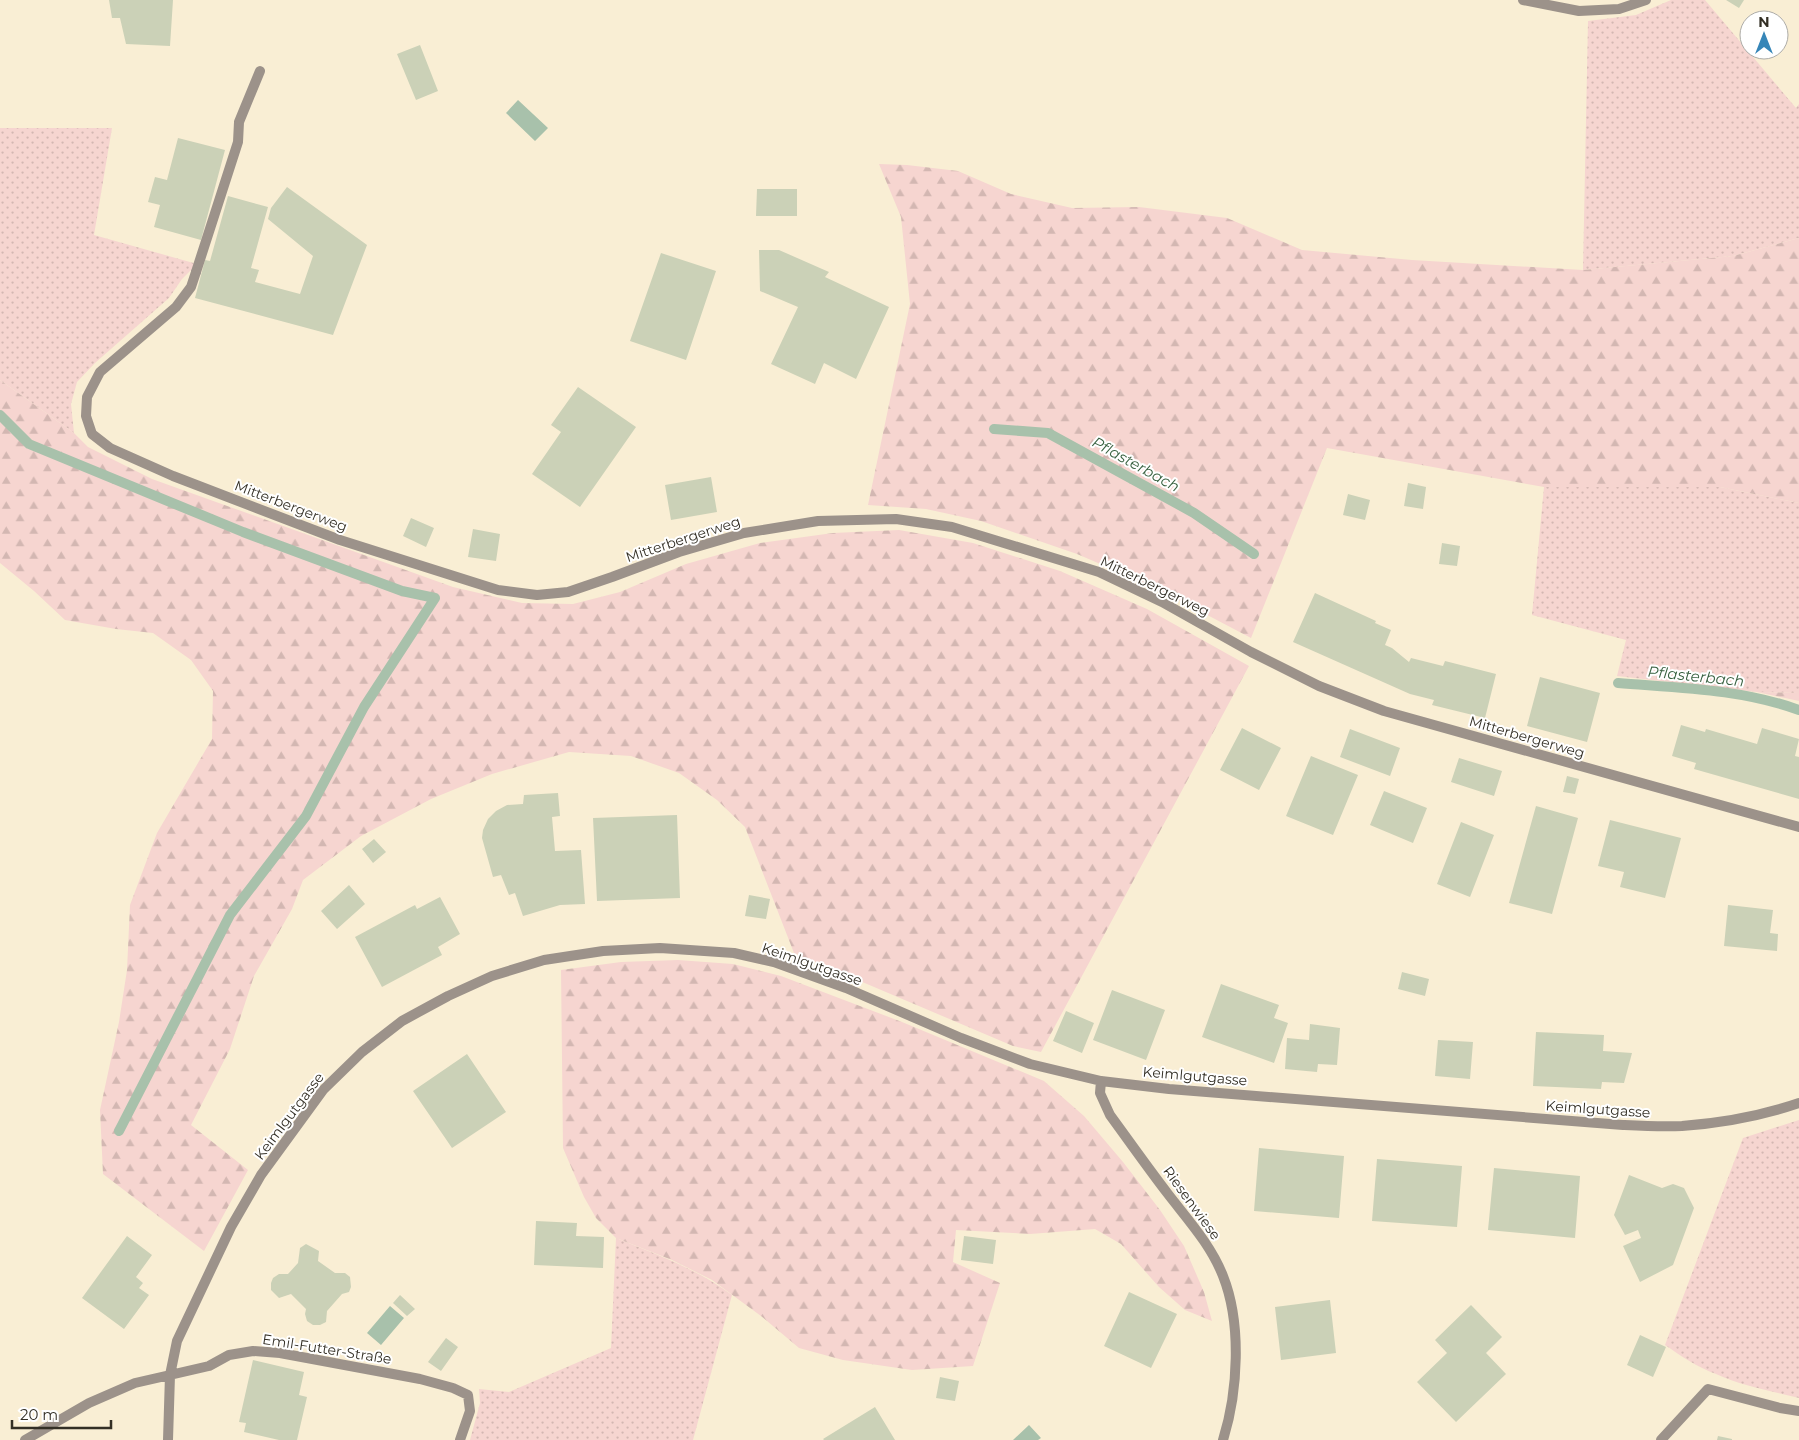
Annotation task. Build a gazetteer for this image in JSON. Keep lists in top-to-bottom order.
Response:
{
  "streets": {
    "street": [
      "Mitterbergerweg",
      "Keimlgutgasse",
      "Riesenwiese",
      "Emil-Futter-Straße"
    ]
  },
  "crossings": [
    ["Keimlgutgasse", "Riesenwiese"],
    ["Keimlgutgasse", "Emil-Futter-Straße"]
  ],
  "water": ["Pflasterbach"],
  "scale_bar": "20 m",
  "north": "top"
}
